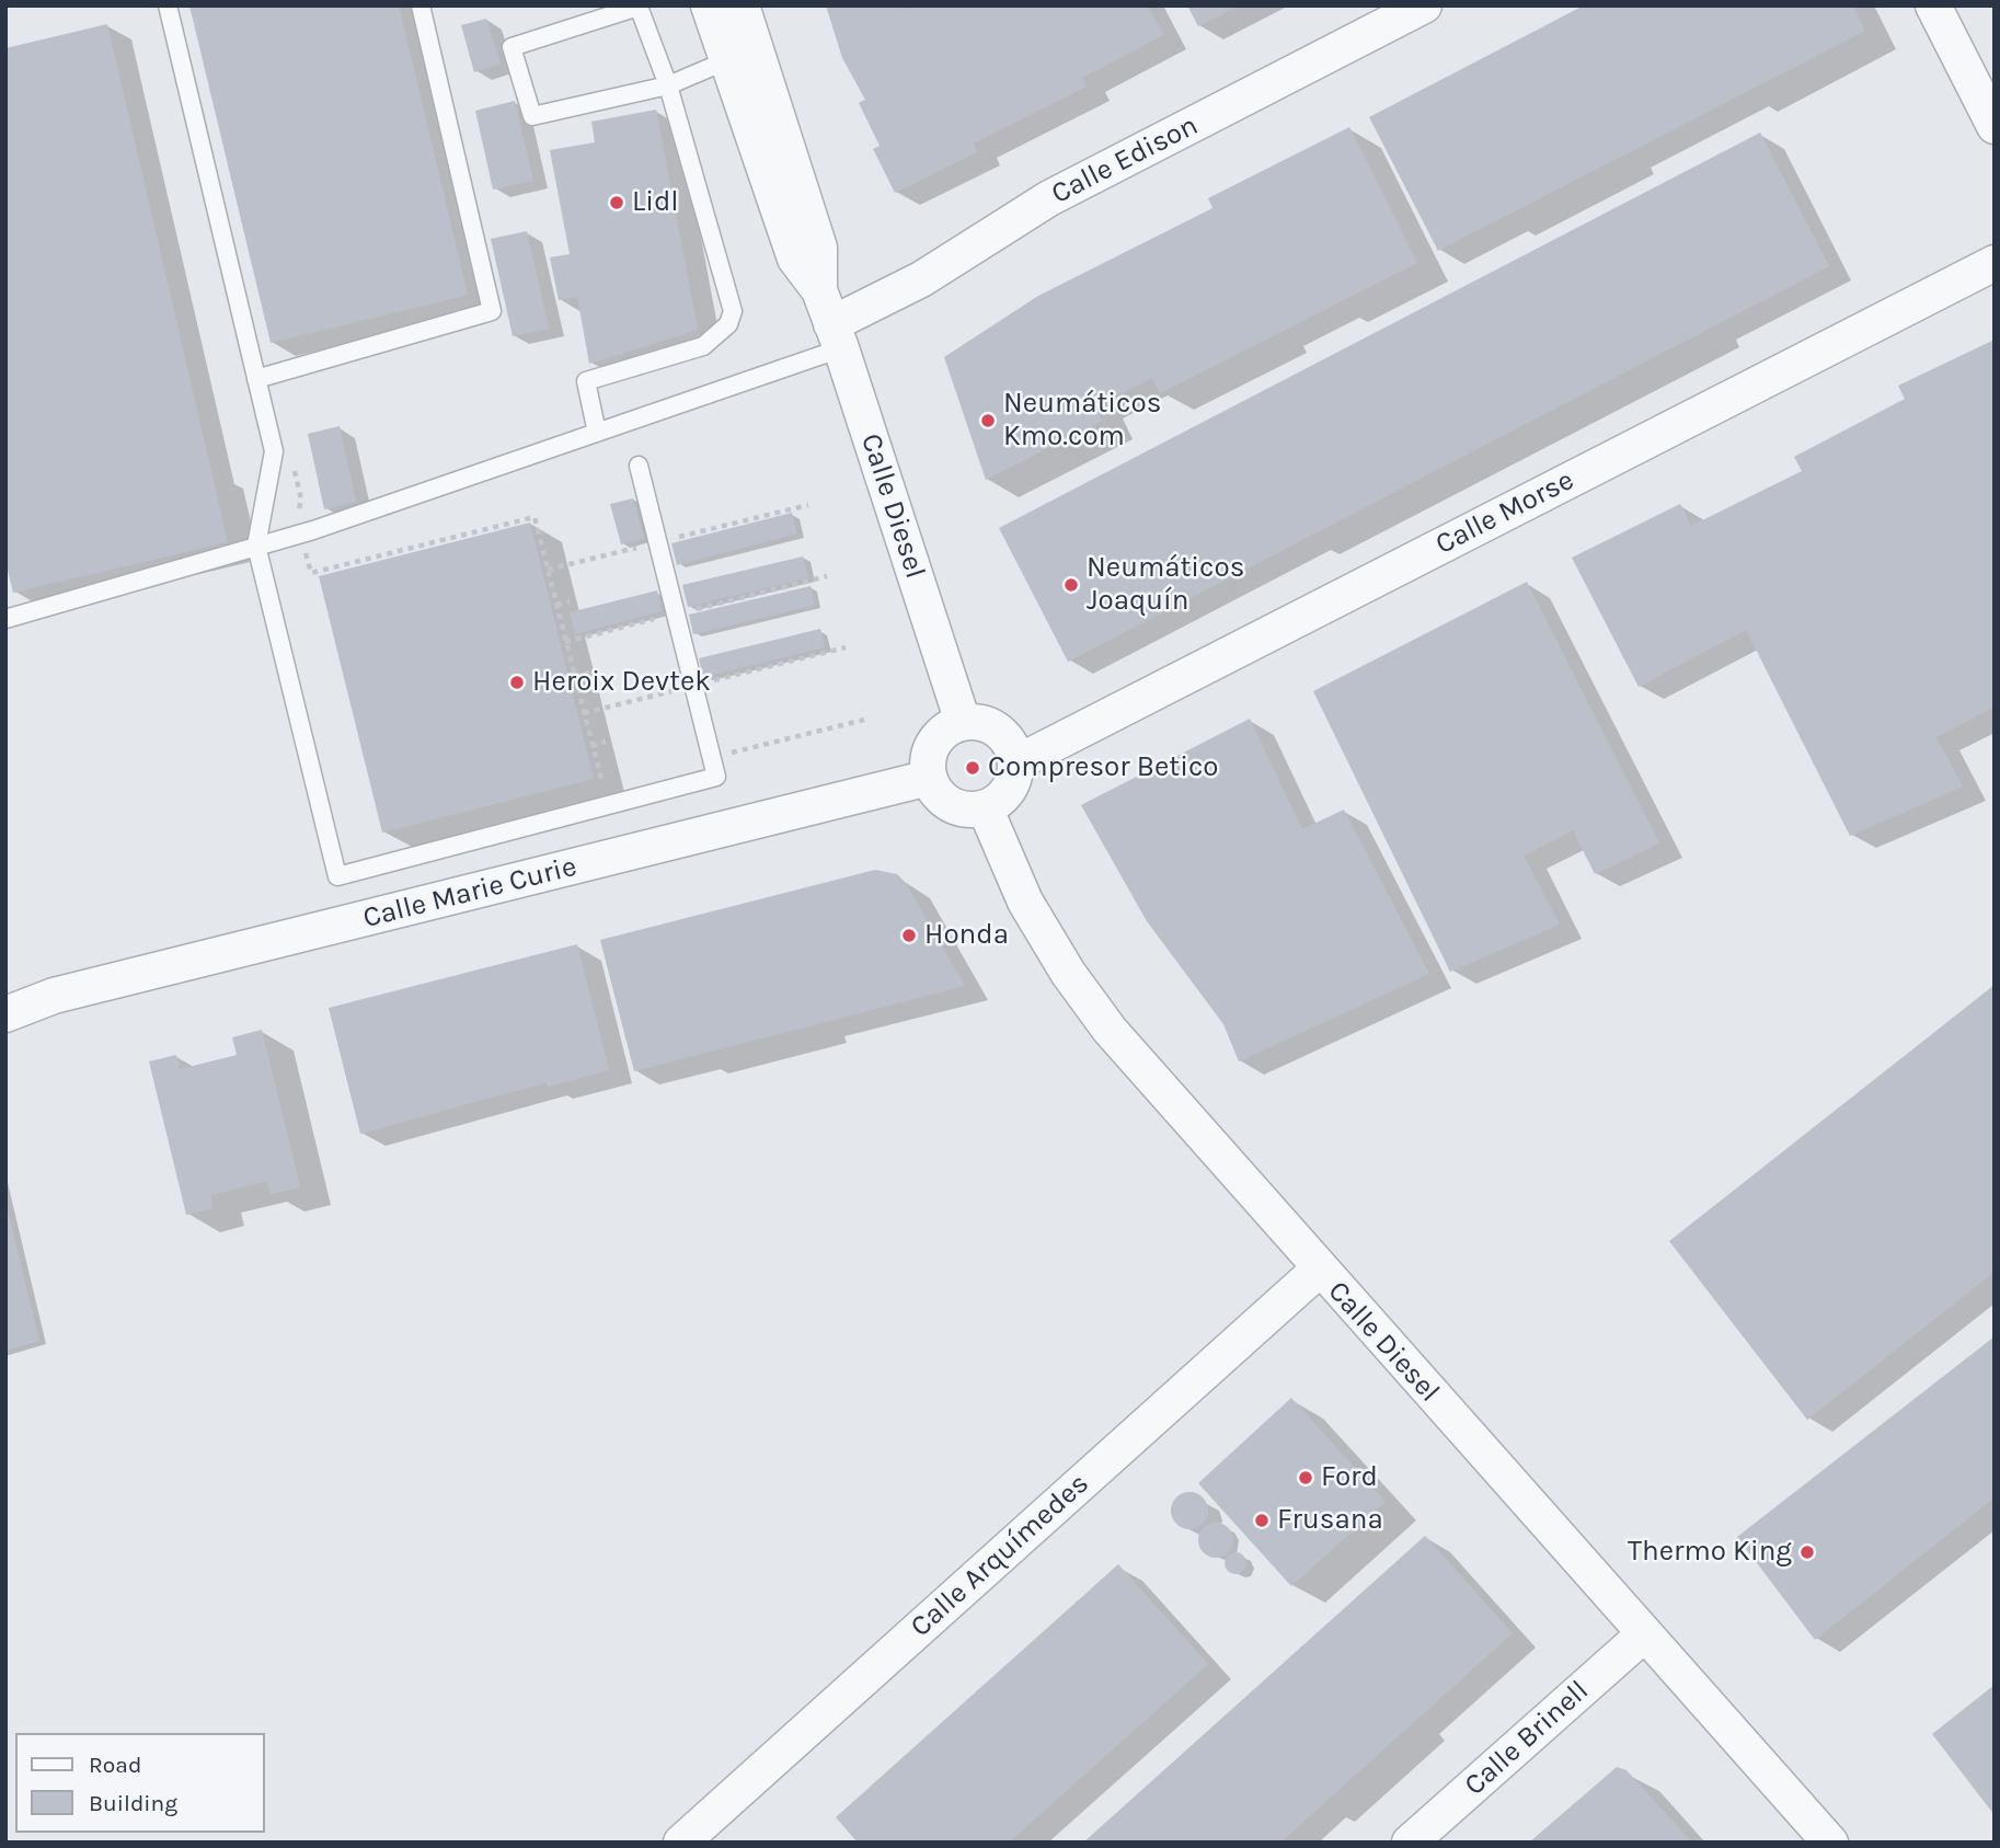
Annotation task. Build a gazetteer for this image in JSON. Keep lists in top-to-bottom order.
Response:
{
  "streets": {
    "street": [
      "Calle Edison",
      "Calle Diesel",
      "Calle Morse",
      "Calle Marie Curie",
      "Calle Arquímedes",
      "Calle Brinell"
    ]
  },
  "crossings": [
    ["Calle Edison", "Calle Diesel"],
    ["Calle Diesel", "Calle Morse"],
    ["Calle Diesel", "Calle Marie Curie"],
    ["Calle Diesel", "Calle Arquímedes"],
    ["Calle Diesel", "Calle Brinell"],
    ["Calle Morse", "Calle Marie Curie"]
  ],
  "places": [
    "Lidl",
    "Neumáticos Kmo.com",
    "Neumáticos Joaquín",
    "Heroix Devtek",
    "Compresor Betico",
    "Honda",
    "Ford",
    "Frusana",
    "Thermo King"
  ],
  "legend": ["Road", "Building"]
}
